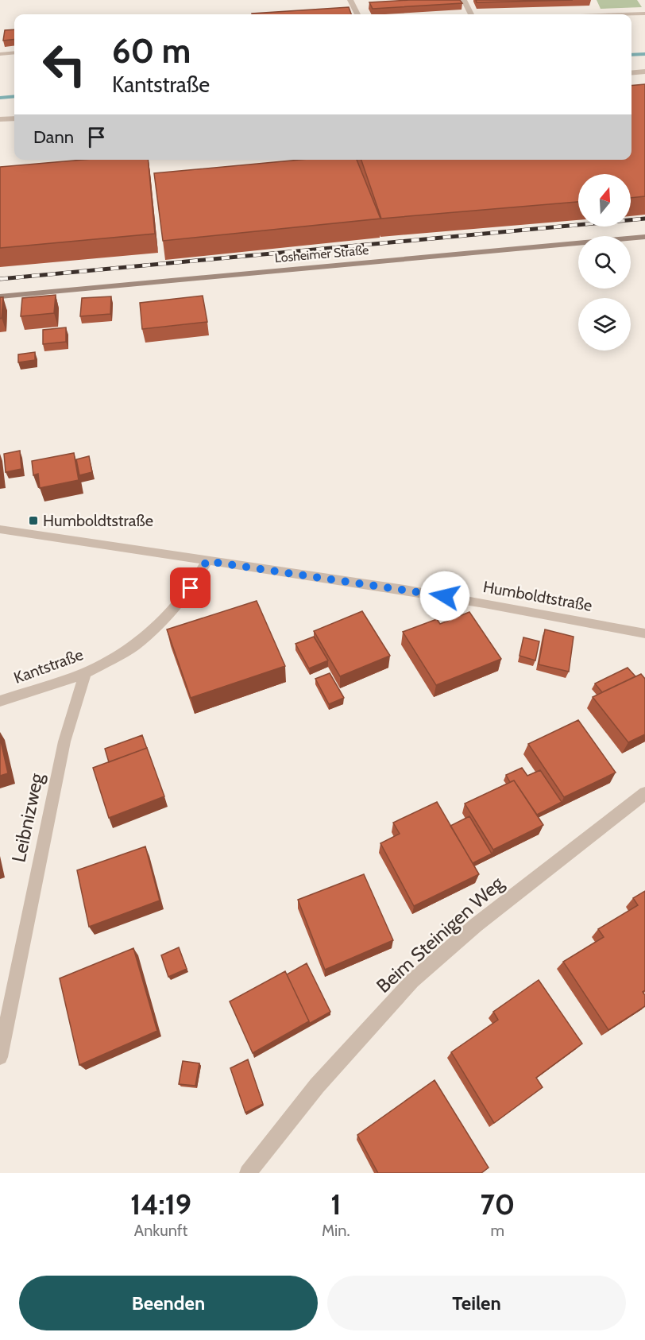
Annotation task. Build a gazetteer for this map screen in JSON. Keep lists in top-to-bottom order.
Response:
{
  "streets": {
    "main road": ["Losheimer Straße"],
    "street": [
      "Humboldtstraße",
      "Kantstraße",
      "Leibnizweg",
      "Beim Steinigen Weg"
    ]
  },
  "crossings": [
    ["Humboldtstraße", "Kantstraße"],
    ["Kantstraße", "Leibnizweg"]
  ],
  "places": {
    "transit": ["Humboldtstraße"]
  },
  "north": "top",
  "page": {
    "turn": ["60 m", "Kantstraße"],
    "then": "Dann",
    "eta": [
      "14:19",
      "Ankunft",
      "1",
      "Min.",
      "70",
      "m"
    ],
    "buttons": ["Beenden", "Teilen"]
  }
}
